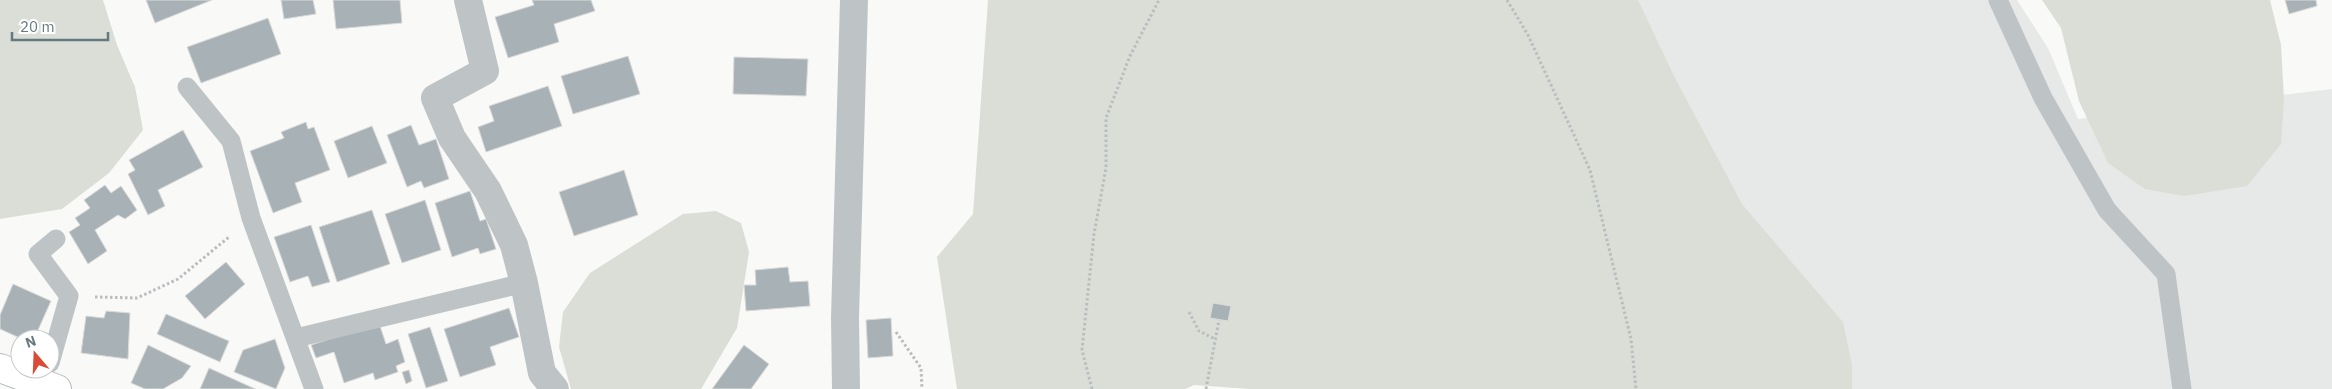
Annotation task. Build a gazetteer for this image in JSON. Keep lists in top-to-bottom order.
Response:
{
  "scale_bar": "20 m",
  "north": "top"
}
